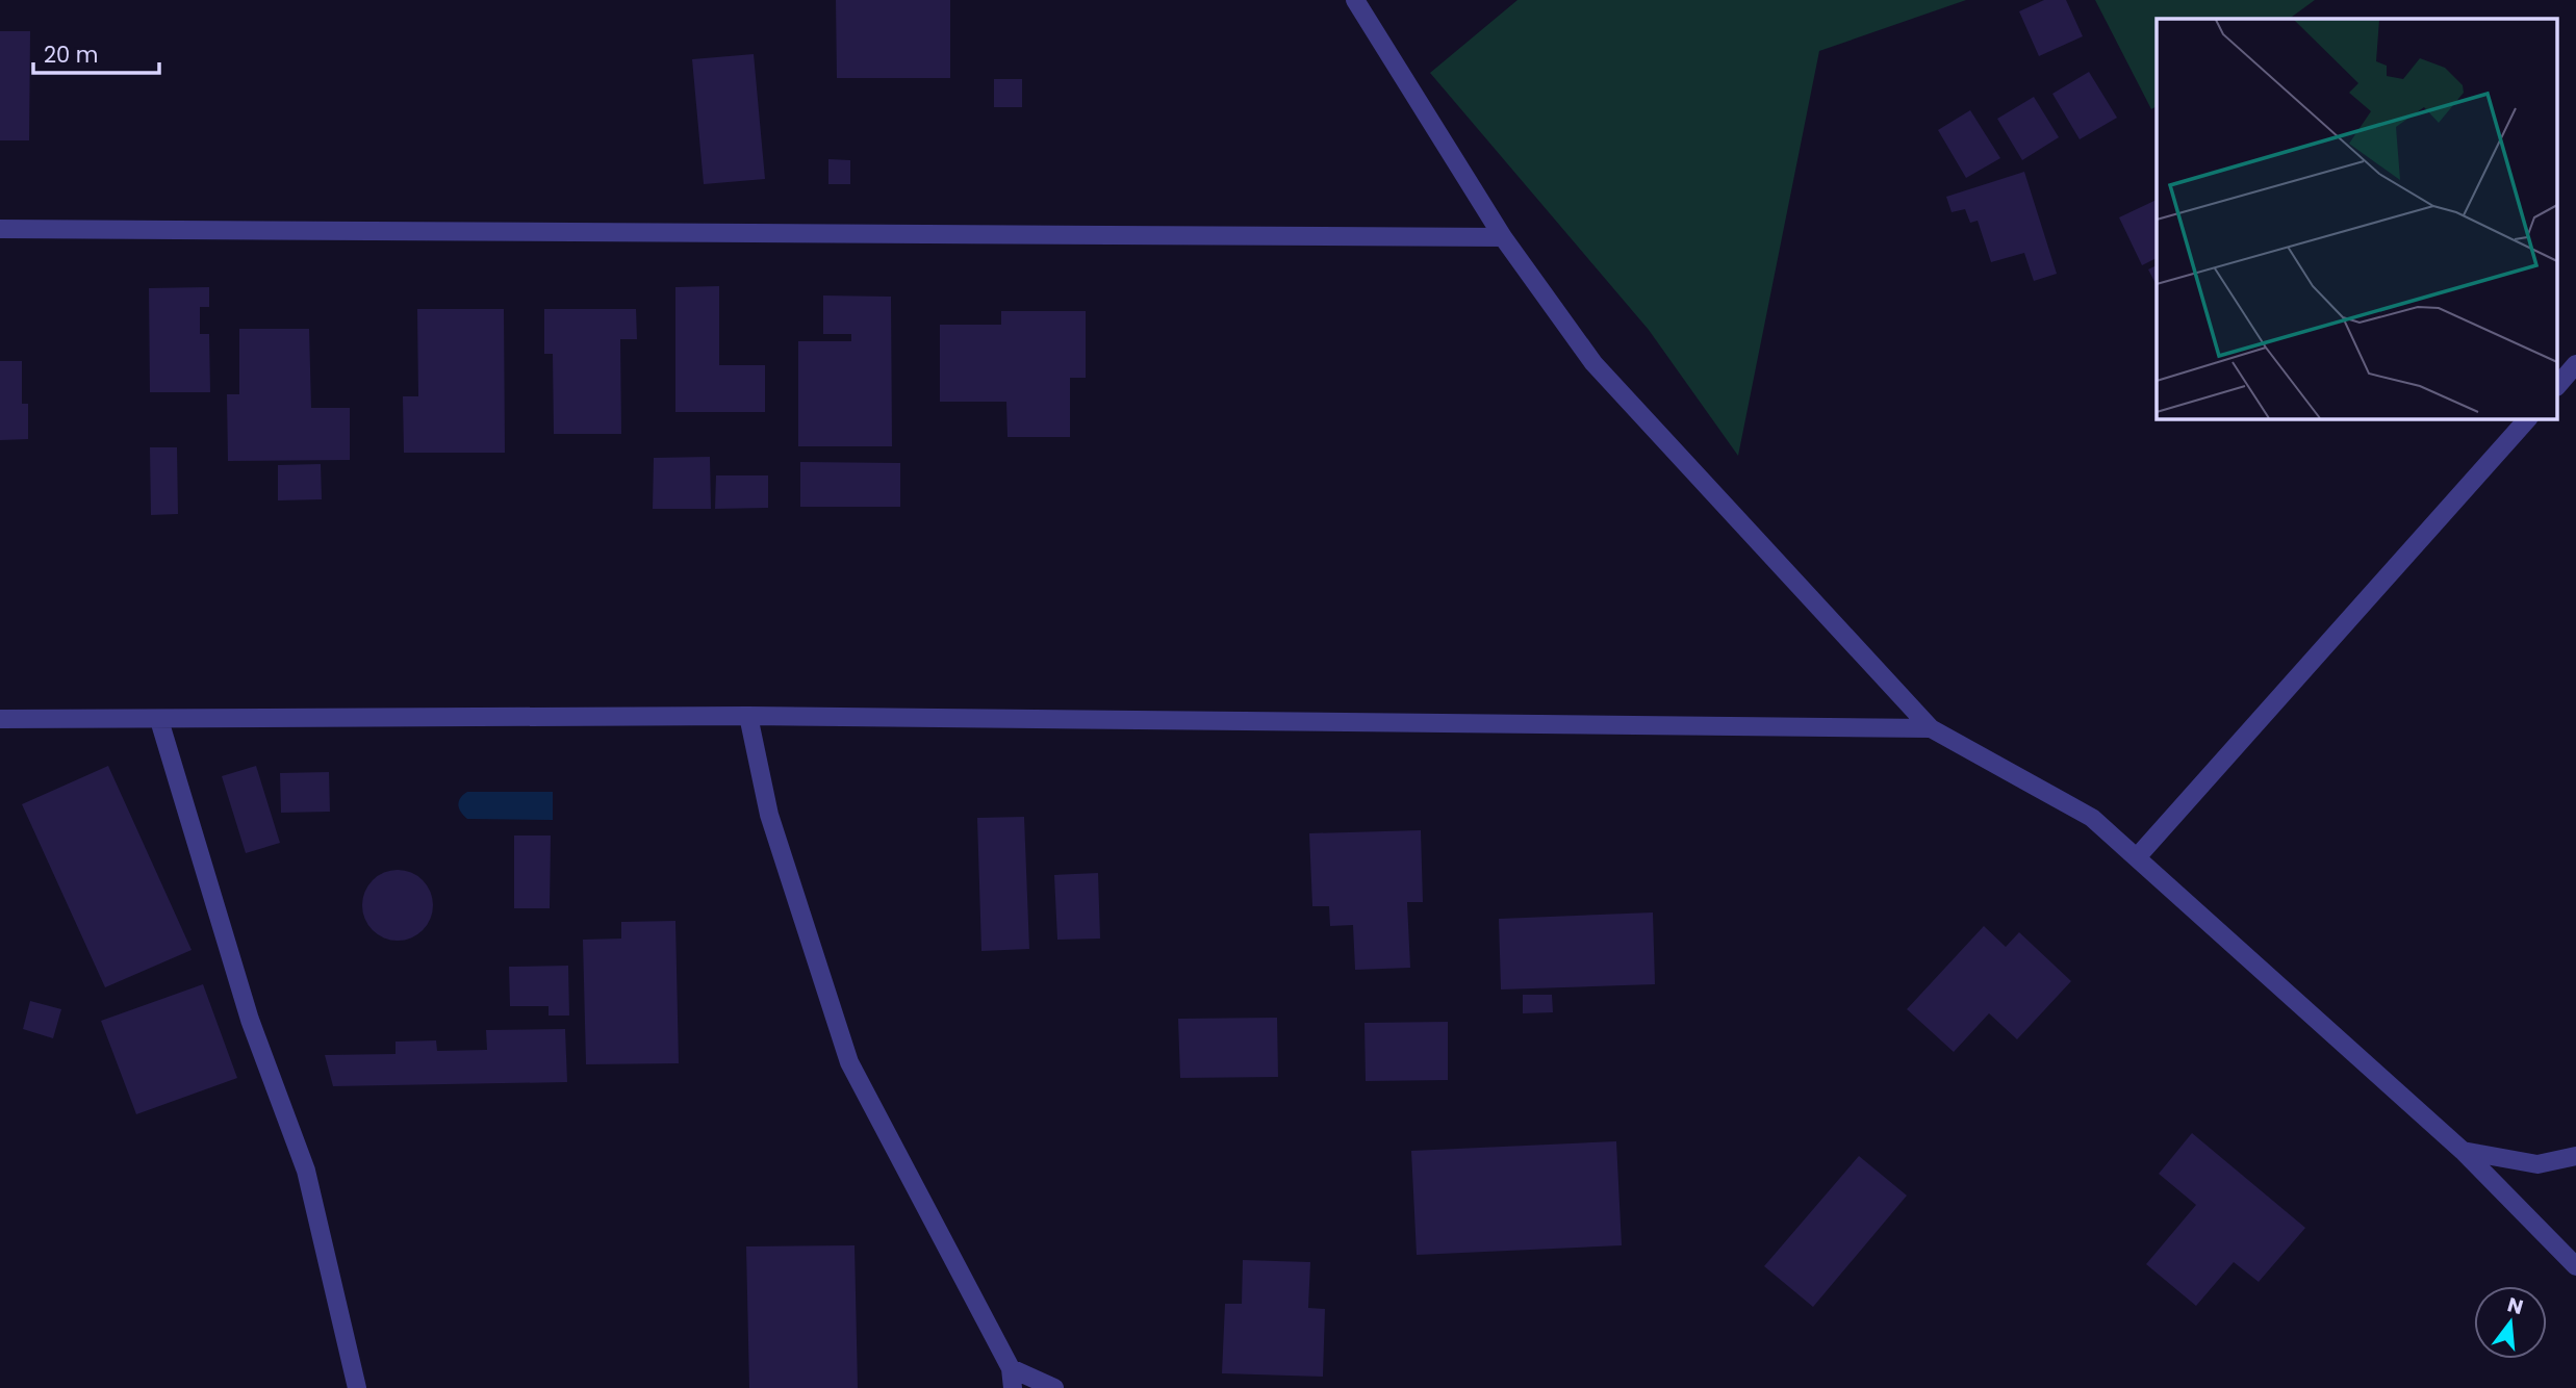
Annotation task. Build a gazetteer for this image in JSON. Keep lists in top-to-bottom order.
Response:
{
  "scale_bar": "20 m",
  "north": "top"
}
